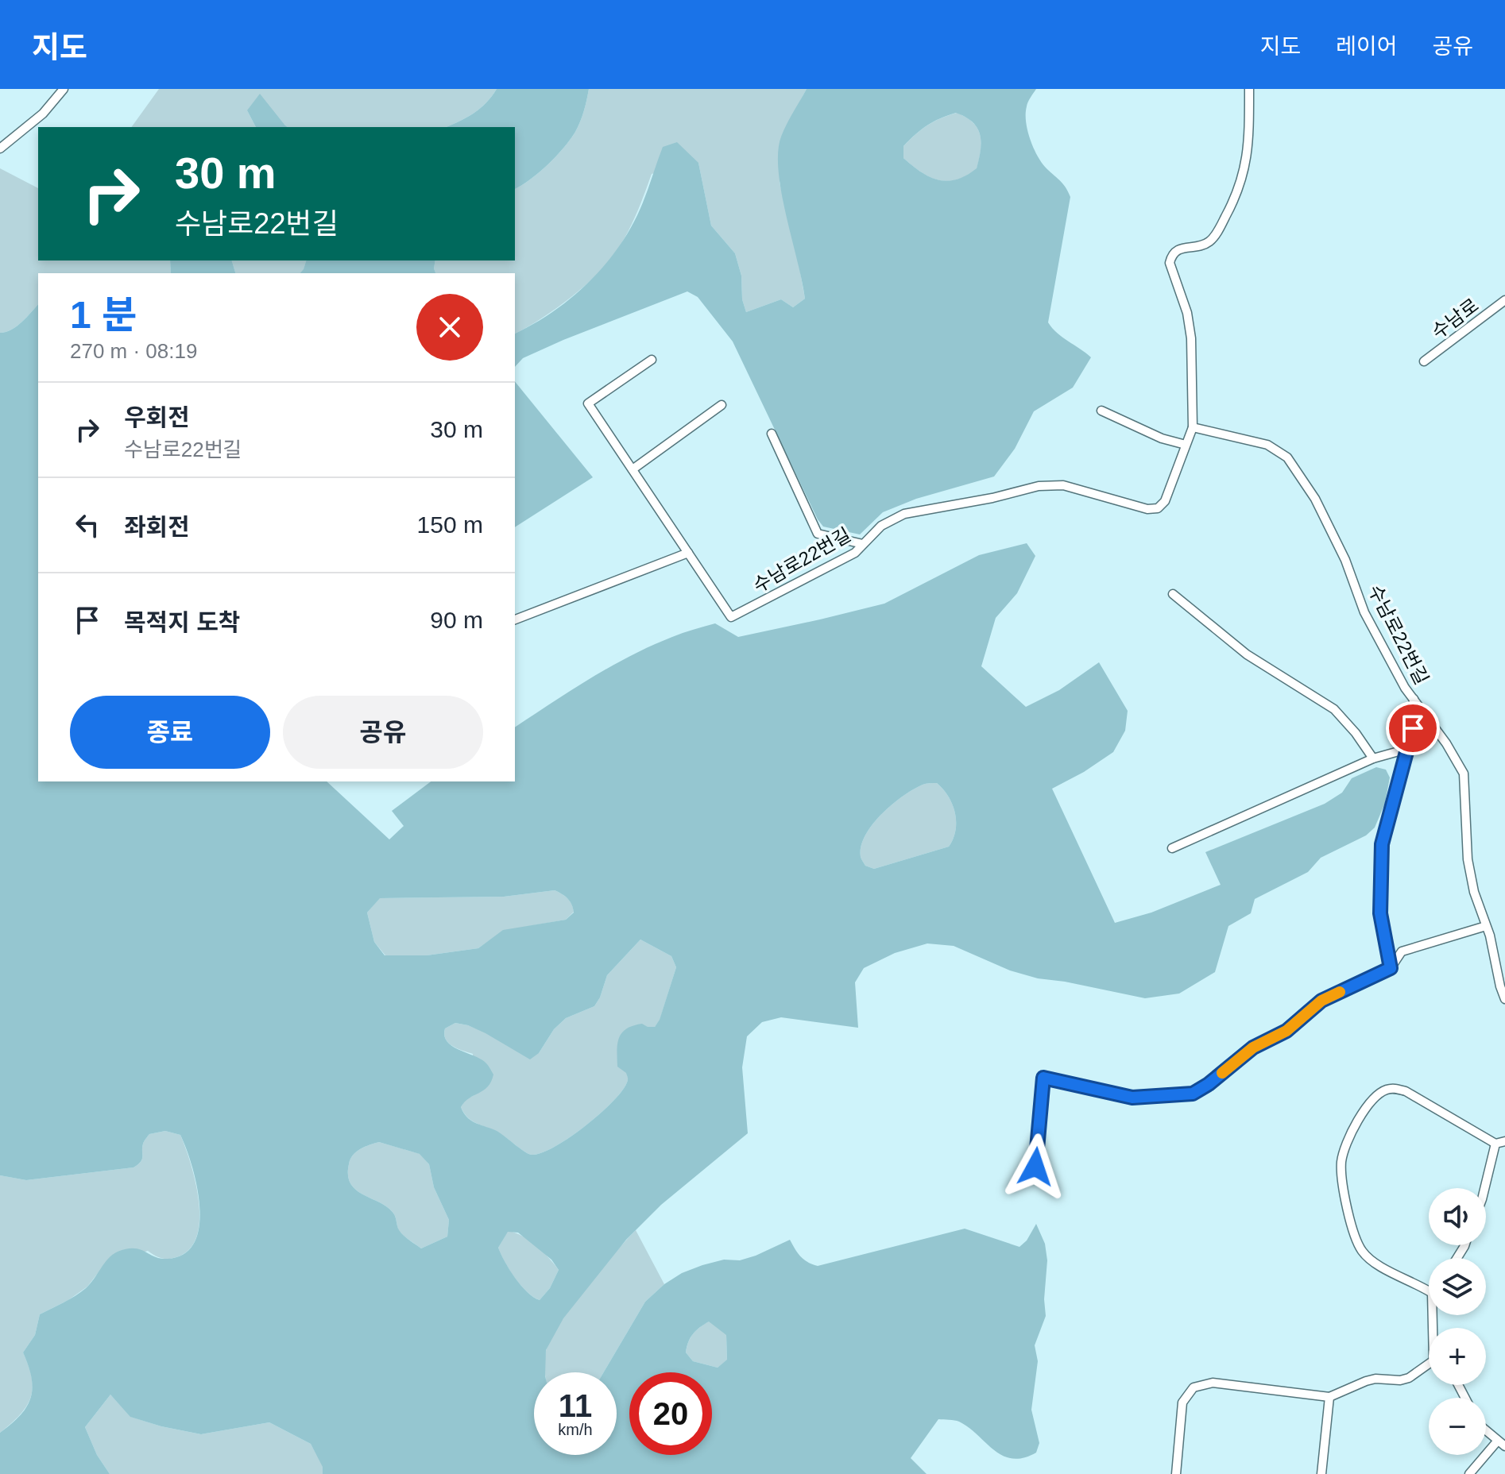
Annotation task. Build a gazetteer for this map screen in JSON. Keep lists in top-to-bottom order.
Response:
{
  "streets": {
    "lane": ["수남로", "수남로22번길"]
  },
  "page": {
    "header": "지도",
    "nav": ["지도", "레이어", "공유"],
    "turn": ["30 m", "수남로22번길"],
    "heading": ["1 분", "270 m · 08:19"],
    "list": [
      {
        "name": "우회전",
        "note": "수남로22번길",
        "value": "30 m"
      },
      {
        "name": "좌회전",
        "value": "150 m"
      },
      {
        "name": "목적지 도착",
        "value": "90 m"
      }
    ],
    "buttons": ["종료", "공유"],
    "map_buttons": ["+", "−"],
    "speed": "11 km/h",
    "limit": "20"
  }
}
